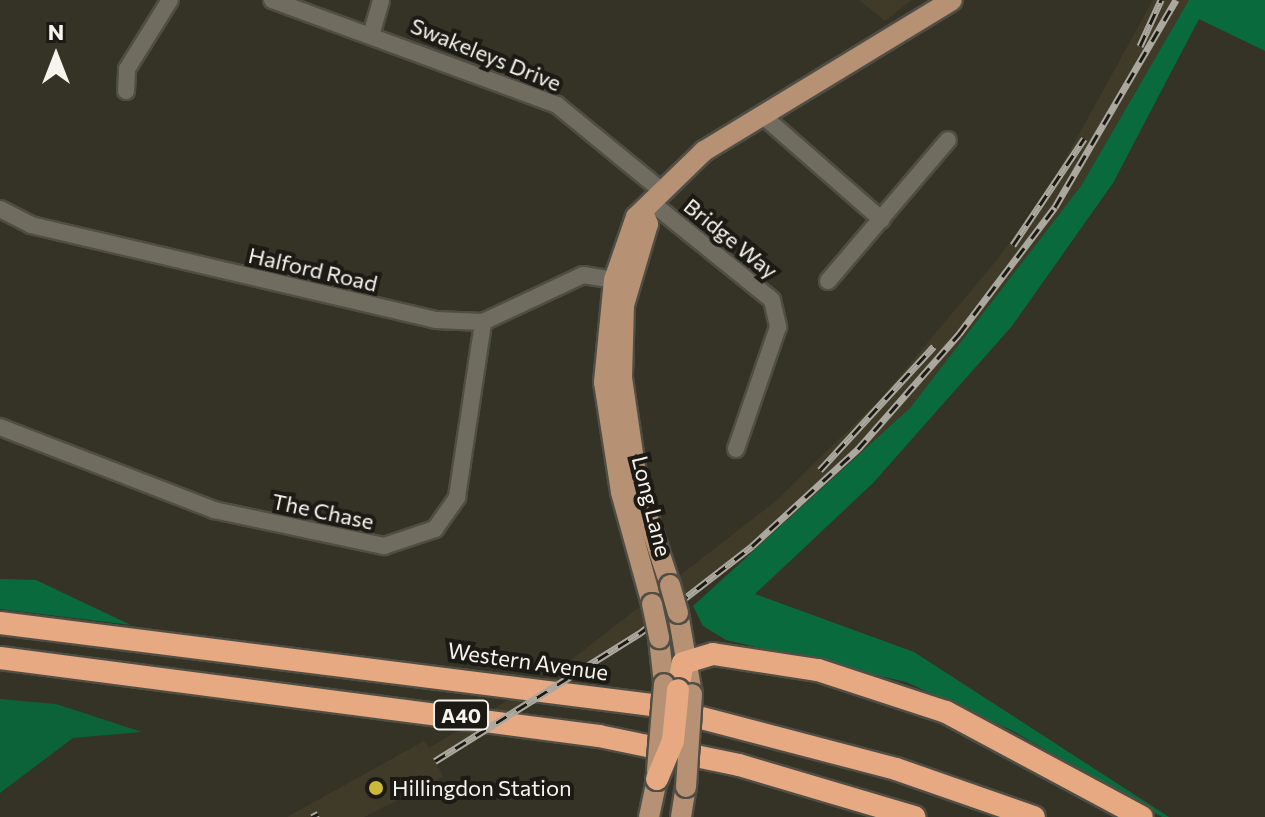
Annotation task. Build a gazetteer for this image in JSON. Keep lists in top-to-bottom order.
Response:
{
  "streets": {
    "highway": ["Western Avenue", "A40"],
    "main road": ["Long Lane"],
    "street": [
      "Swakeleys Drive",
      "Bridge Way",
      "Halford Road",
      "The Chase"
    ]
  },
  "crossings": [
    ["Swakeleys Drive", "Bridge Way"],
    ["Swakeleys Drive", "Long Lane"],
    ["Bridge Way", "Long Lane"],
    ["Halford Road", "Long Lane"],
    ["Halford Road", "The Chase"]
  ],
  "places": ["Hillingdon Station"],
  "north": "top"
}
